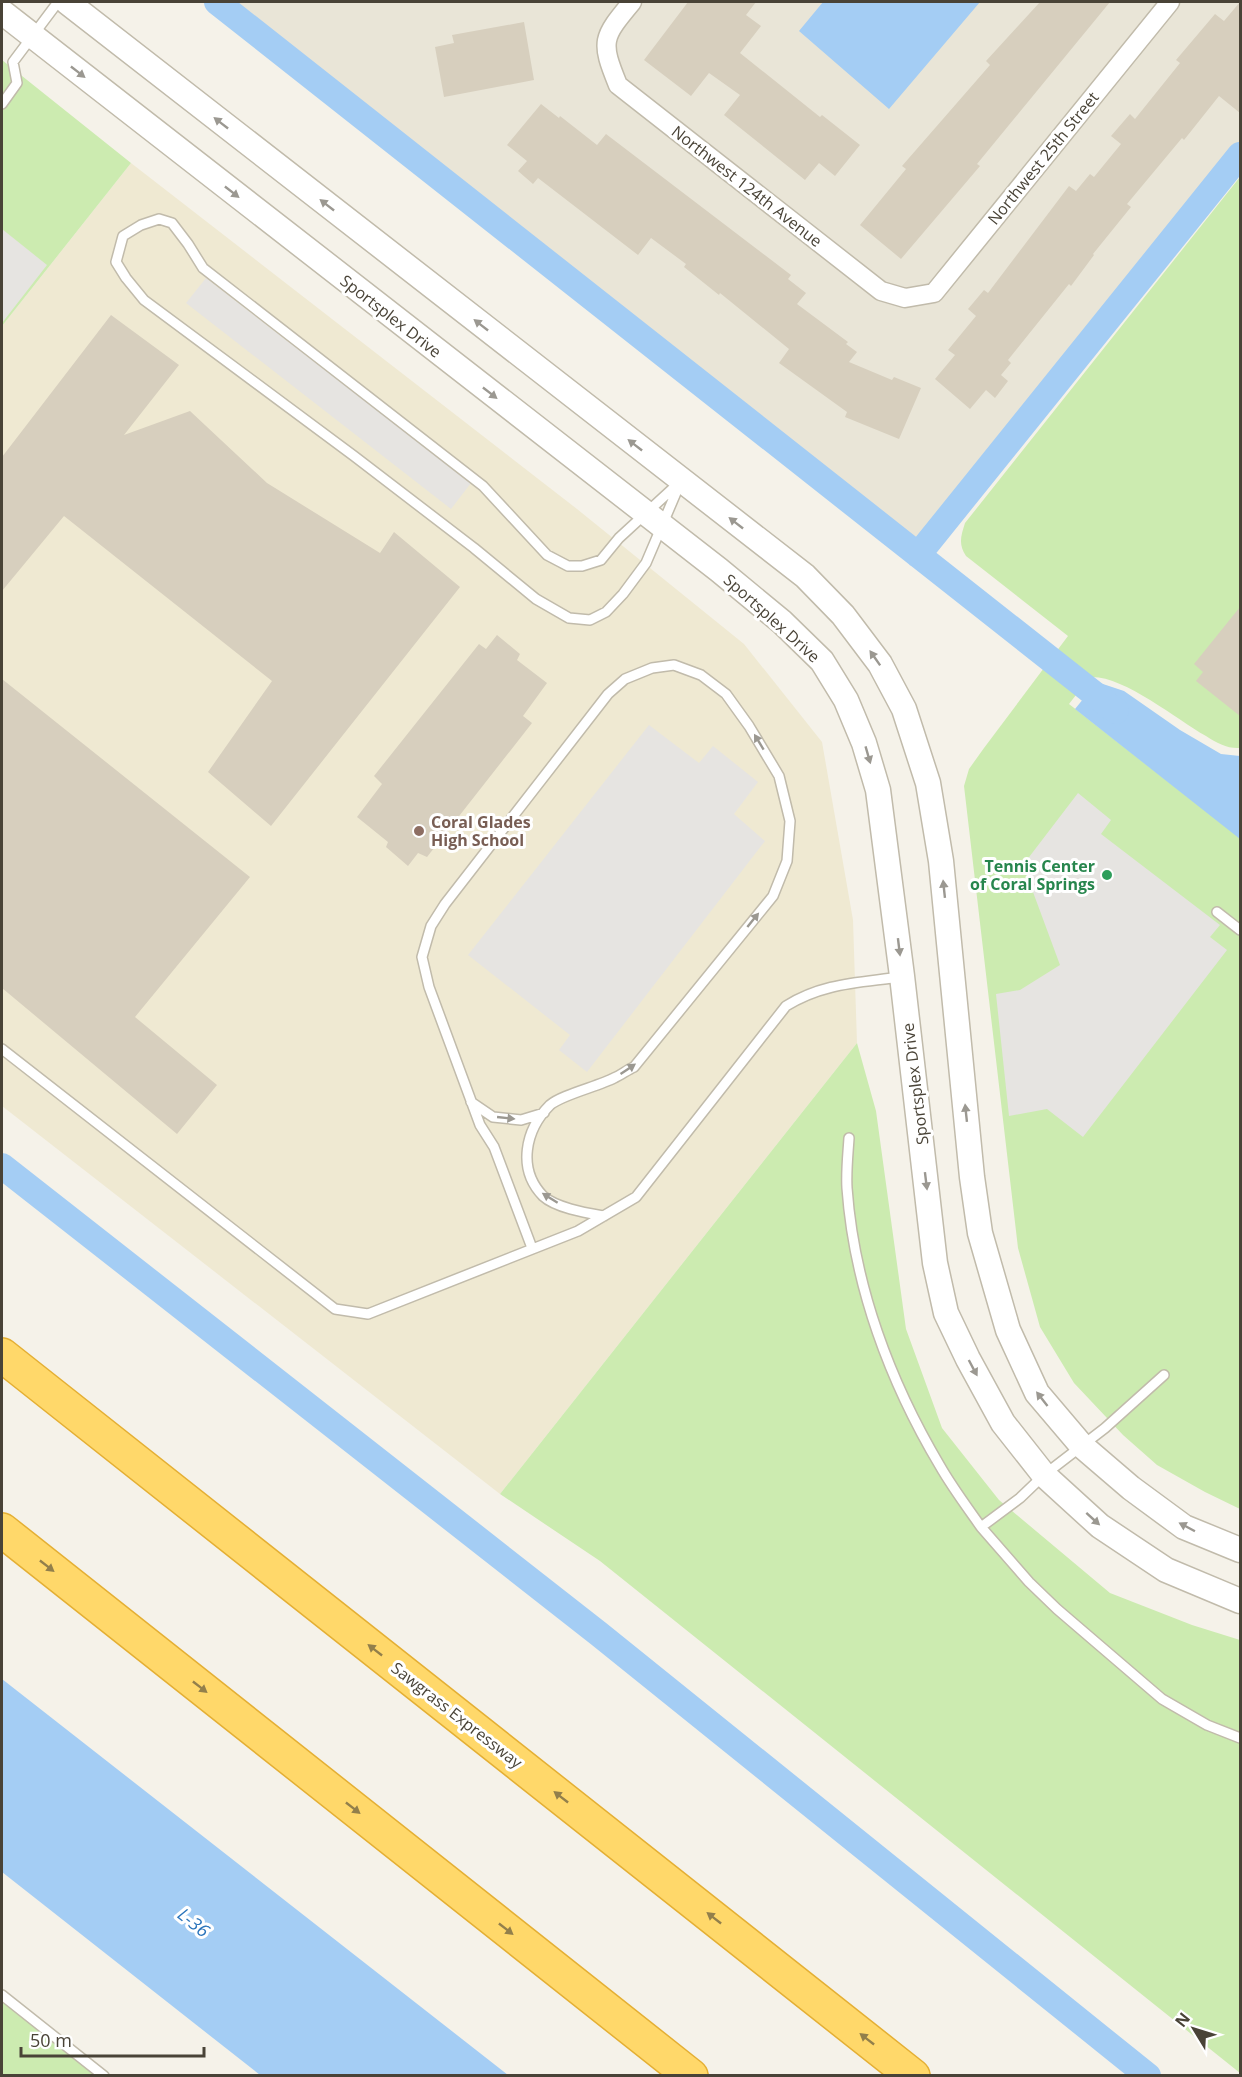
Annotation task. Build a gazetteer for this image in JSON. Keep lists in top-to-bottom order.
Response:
{
  "streets": {
    "highway": ["Sawgrass Expressway"],
    "street": ["Northwest 25th Street", "Northwest 124th Avenue", "Sportsplex Drive"]
  },
  "crossings": [
    ["Northwest 25th Street", "Northwest 124th Avenue"]
  ],
  "water": ["L-36"],
  "places": ["Coral Glades High School", "Tennis Center of Coral Springs"],
  "scale_bar": "50 m",
  "north": "top left"
}
